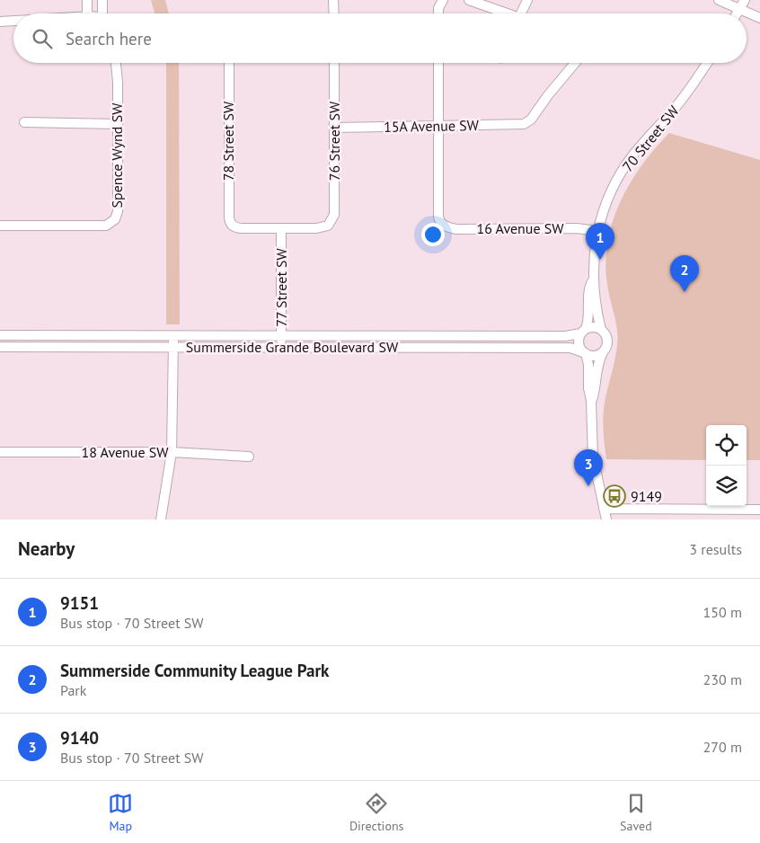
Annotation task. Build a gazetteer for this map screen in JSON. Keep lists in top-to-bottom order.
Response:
{
  "streets": {
    "street": [
      "15A Avenue SW",
      "70 Street SW",
      "78 Street SW",
      "76 Street SW",
      "Spence Wynd SW",
      "16 Avenue SW",
      "77 Street SW",
      "Summerside Grande Boulevard SW",
      "18 Avenue SW"
    ]
  },
  "crossings": [
    ["15A Avenue SW", "76 Street SW"],
    ["15A Avenue SW", "16 Avenue SW"],
    ["70 Street SW", "16 Avenue SW"],
    ["70 Street SW", "Summerside Grande Boulevard SW"],
    ["78 Street SW", "76 Street SW"],
    ["78 Street SW", "77 Street SW"],
    ["76 Street SW", "77 Street SW"],
    ["77 Street SW", "Summerside Grande Boulevard SW"]
  ],
  "places": {
    "bus stop": ["9149"]
  },
  "page": {
    "search": "Search here",
    "pins": ["1", "2", "3"],
    "heading": ["Nearby", "3 results"],
    "list": [
      {
        "mark": "1",
        "name": "9151",
        "note": "Bus stop · 70 Street SW",
        "value": "150 m"
      },
      {
        "mark": "2",
        "name": "Summerside Community League Park",
        "note": "Park",
        "value": "230 m"
      },
      {
        "mark": "3",
        "name": "9140",
        "note": "Bus stop · 70 Street SW",
        "value": "270 m"
      }
    ],
    "nav": ["Map", "Directions", "Saved"]
  }
}
